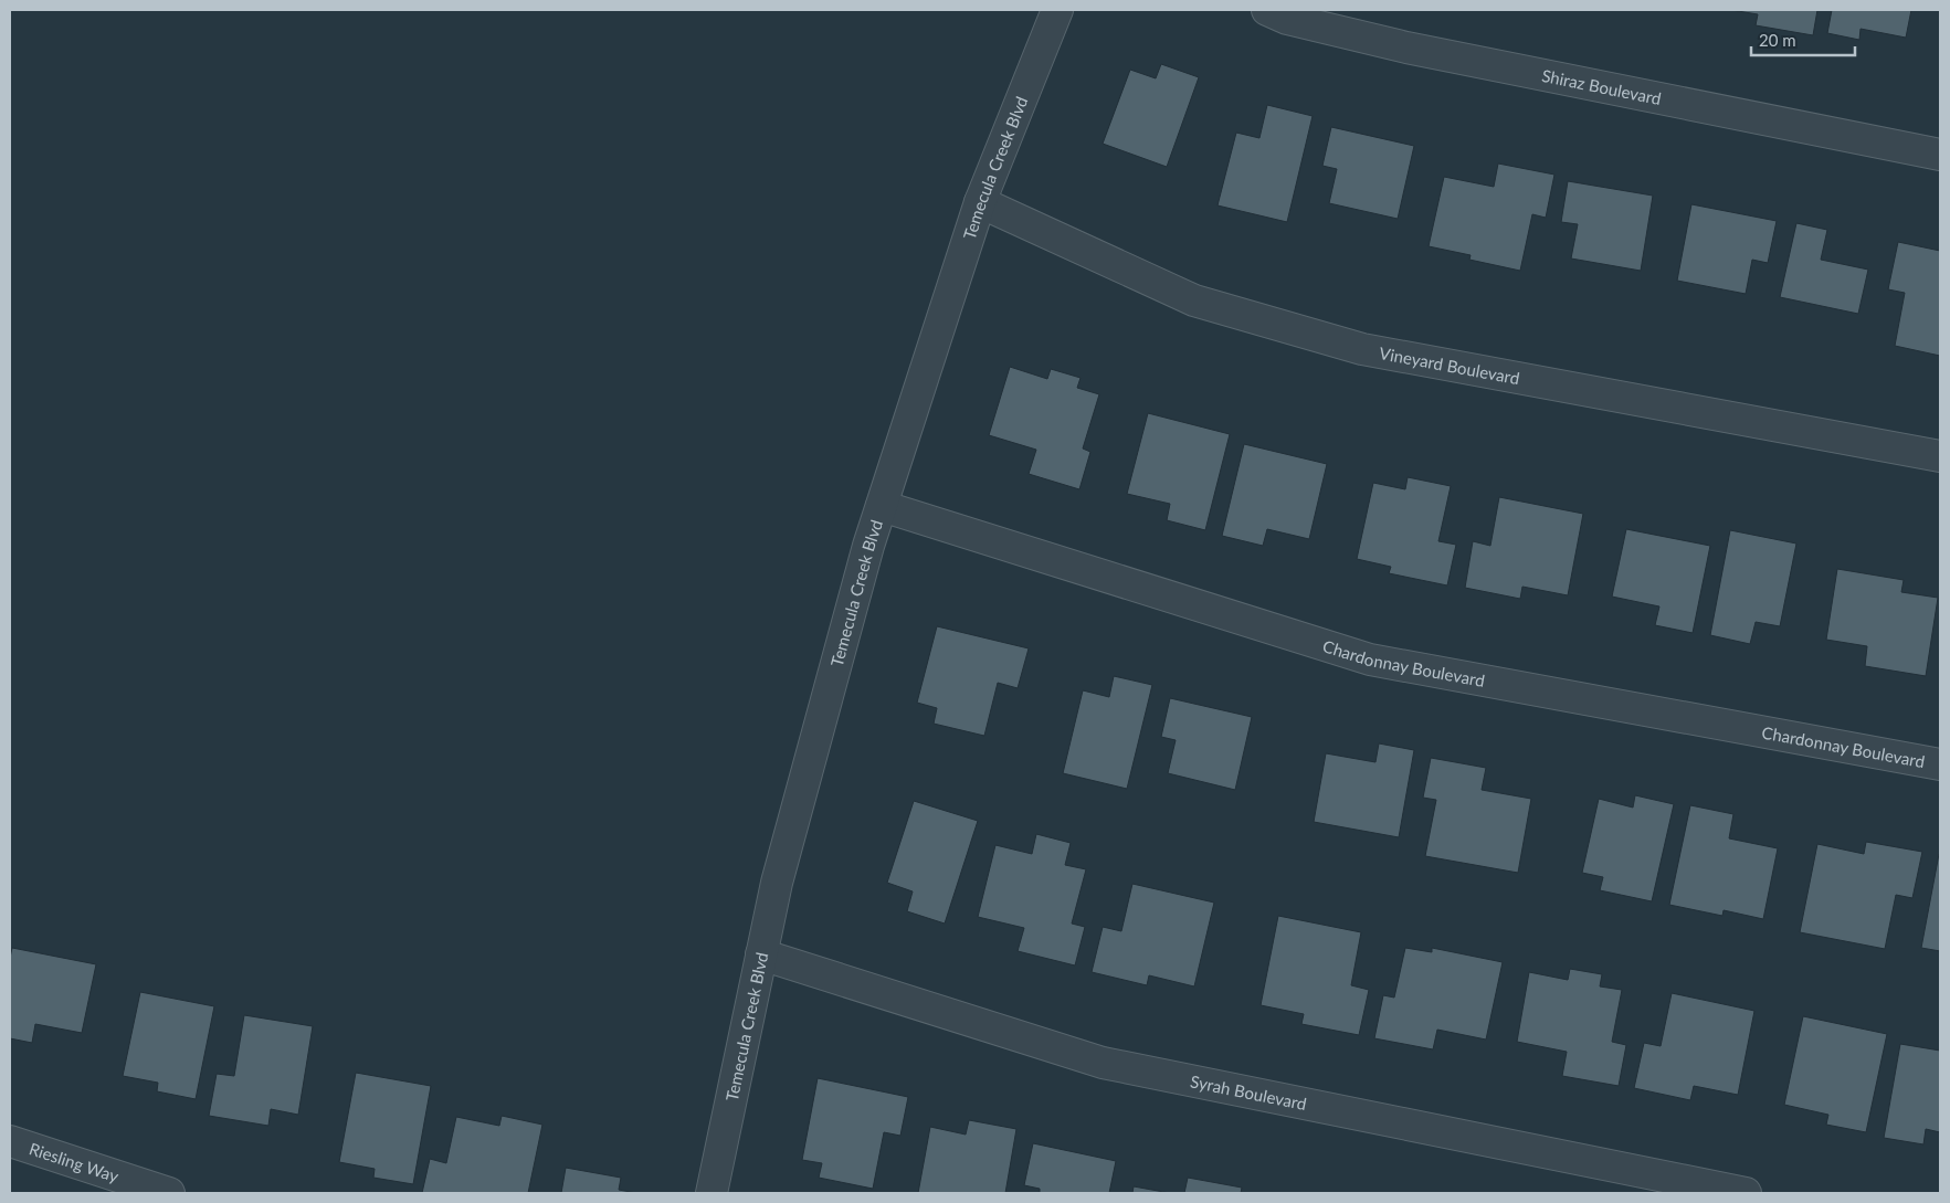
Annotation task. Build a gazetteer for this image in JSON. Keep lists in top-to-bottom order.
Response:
{
  "streets": {
    "street": [
      "Shiraz Boulevard",
      "Temecula Creek Blvd",
      "Vineyard Boulevard",
      "Chardonnay Boulevard",
      "Syrah Boulevard",
      "Riesling Way"
    ]
  },
  "crossings": [
    ["Temecula Creek Blvd", "Vineyard Boulevard"],
    ["Temecula Creek Blvd", "Chardonnay Boulevard"],
    ["Temecula Creek Blvd", "Syrah Boulevard"]
  ],
  "scale_bar": "20 m"
}
